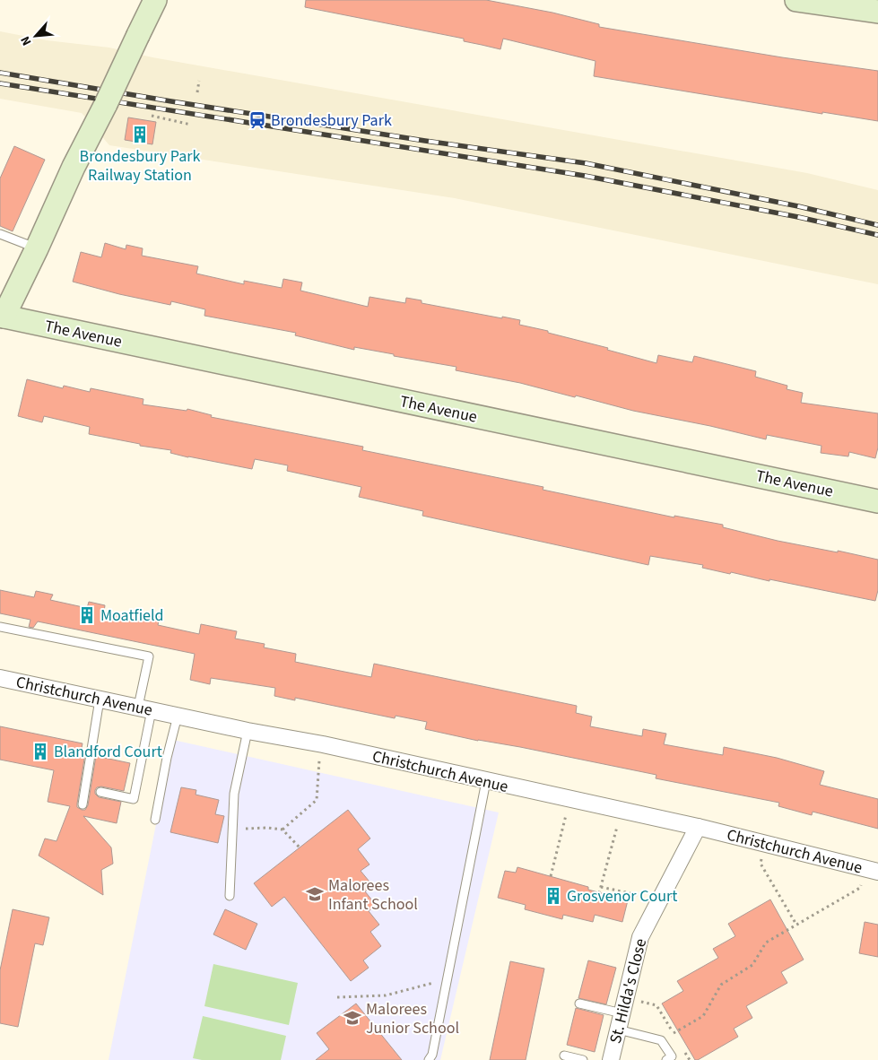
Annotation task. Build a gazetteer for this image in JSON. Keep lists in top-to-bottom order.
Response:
{
  "streets": {
    "street": ["The Avenue", "Christchurch Avenue", "St. Hilda's Close"]
  },
  "crossings": [
    ["Christchurch Avenue", "St. Hilda's Close"]
  ],
  "places": {
    "station": ["Brondesbury Park"],
    "building": [
      "Brondesbury Park Railway Station",
      "Moatfield",
      "Blandford Court",
      "Grosvenor Court"
    ],
    "school or university": ["Malorees Infant School", "Malorees Junior School"]
  },
  "north": "bottom left"
}
